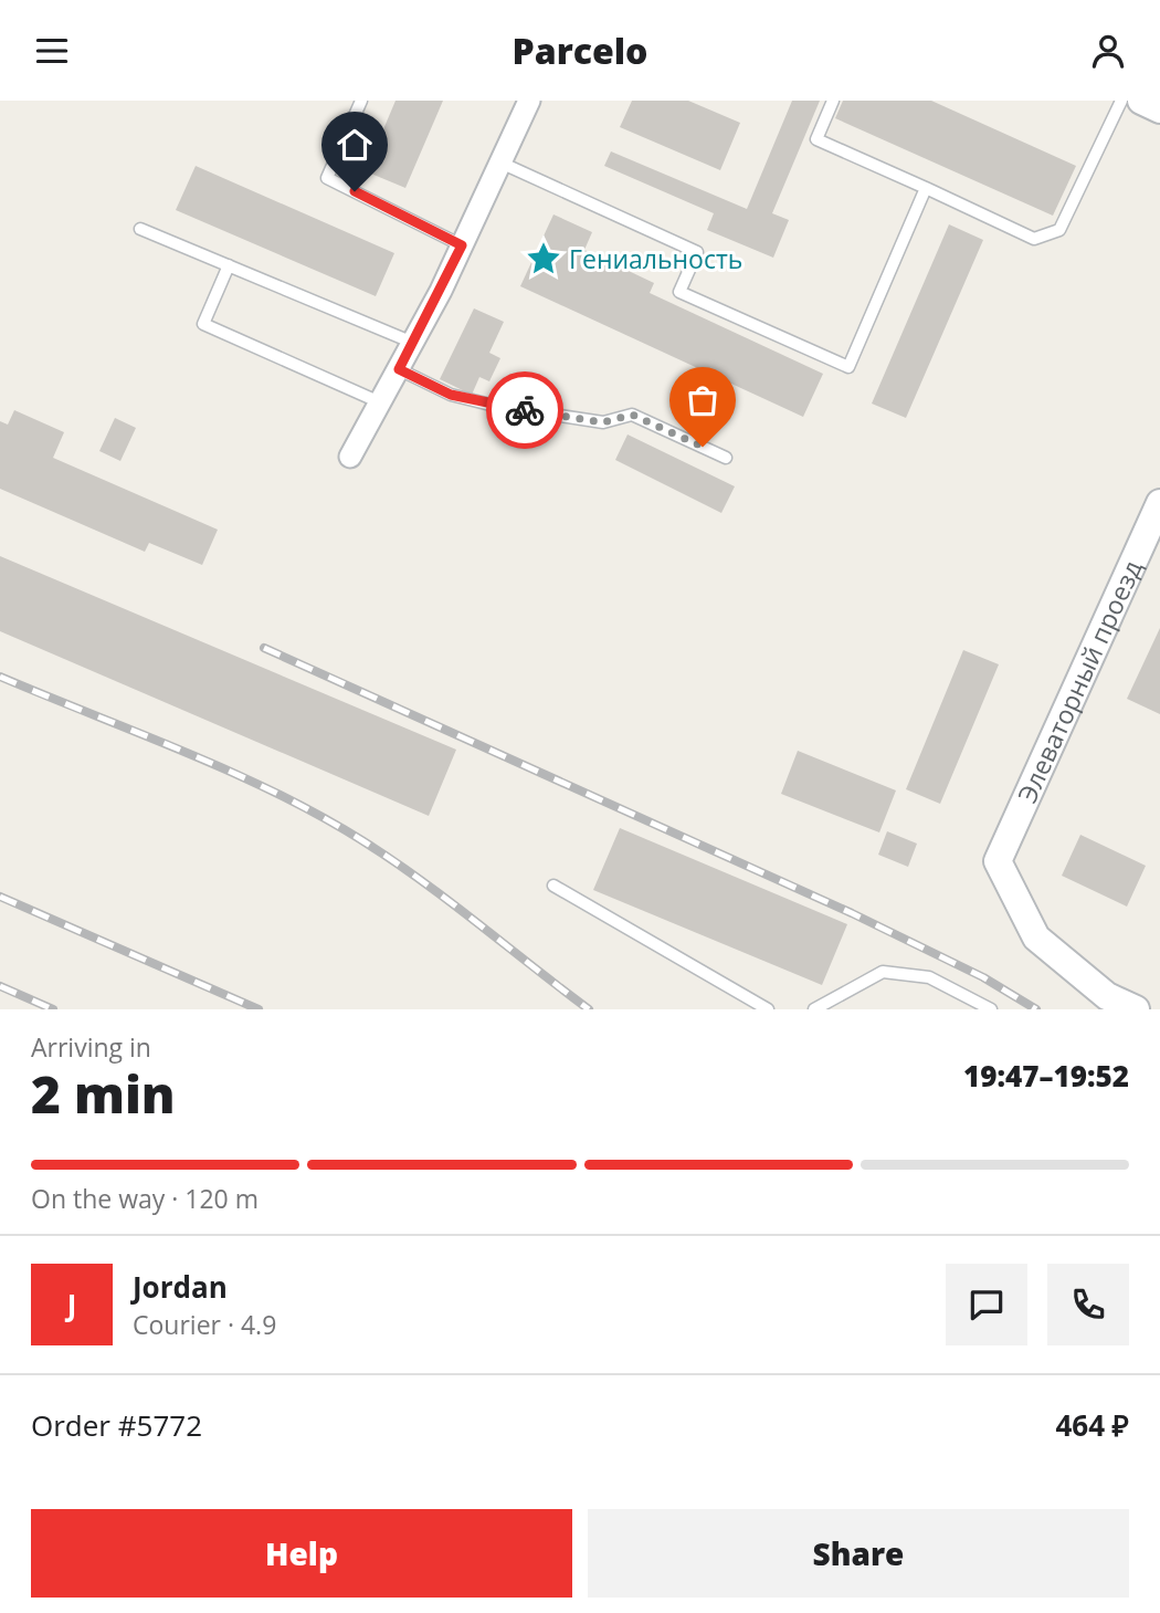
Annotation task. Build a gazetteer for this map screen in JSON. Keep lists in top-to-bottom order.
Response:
{
  "streets": {
    "street": ["Элеваторный проезд"]
  },
  "places": {
    "place": ["Гениальность"]
  },
  "page": {
    "header": "Parcelo",
    "heading": ["2 min", "Arriving in", "19:47–19:52"],
    "panel": [
      "Jordan",
      "Courier · 4.9",
      "Order #5772",
      "464 ₽"
    ],
    "bar": "On the way · 120 m",
    "round": "J",
    "buttons": ["Help", "Share"]
  }
}
